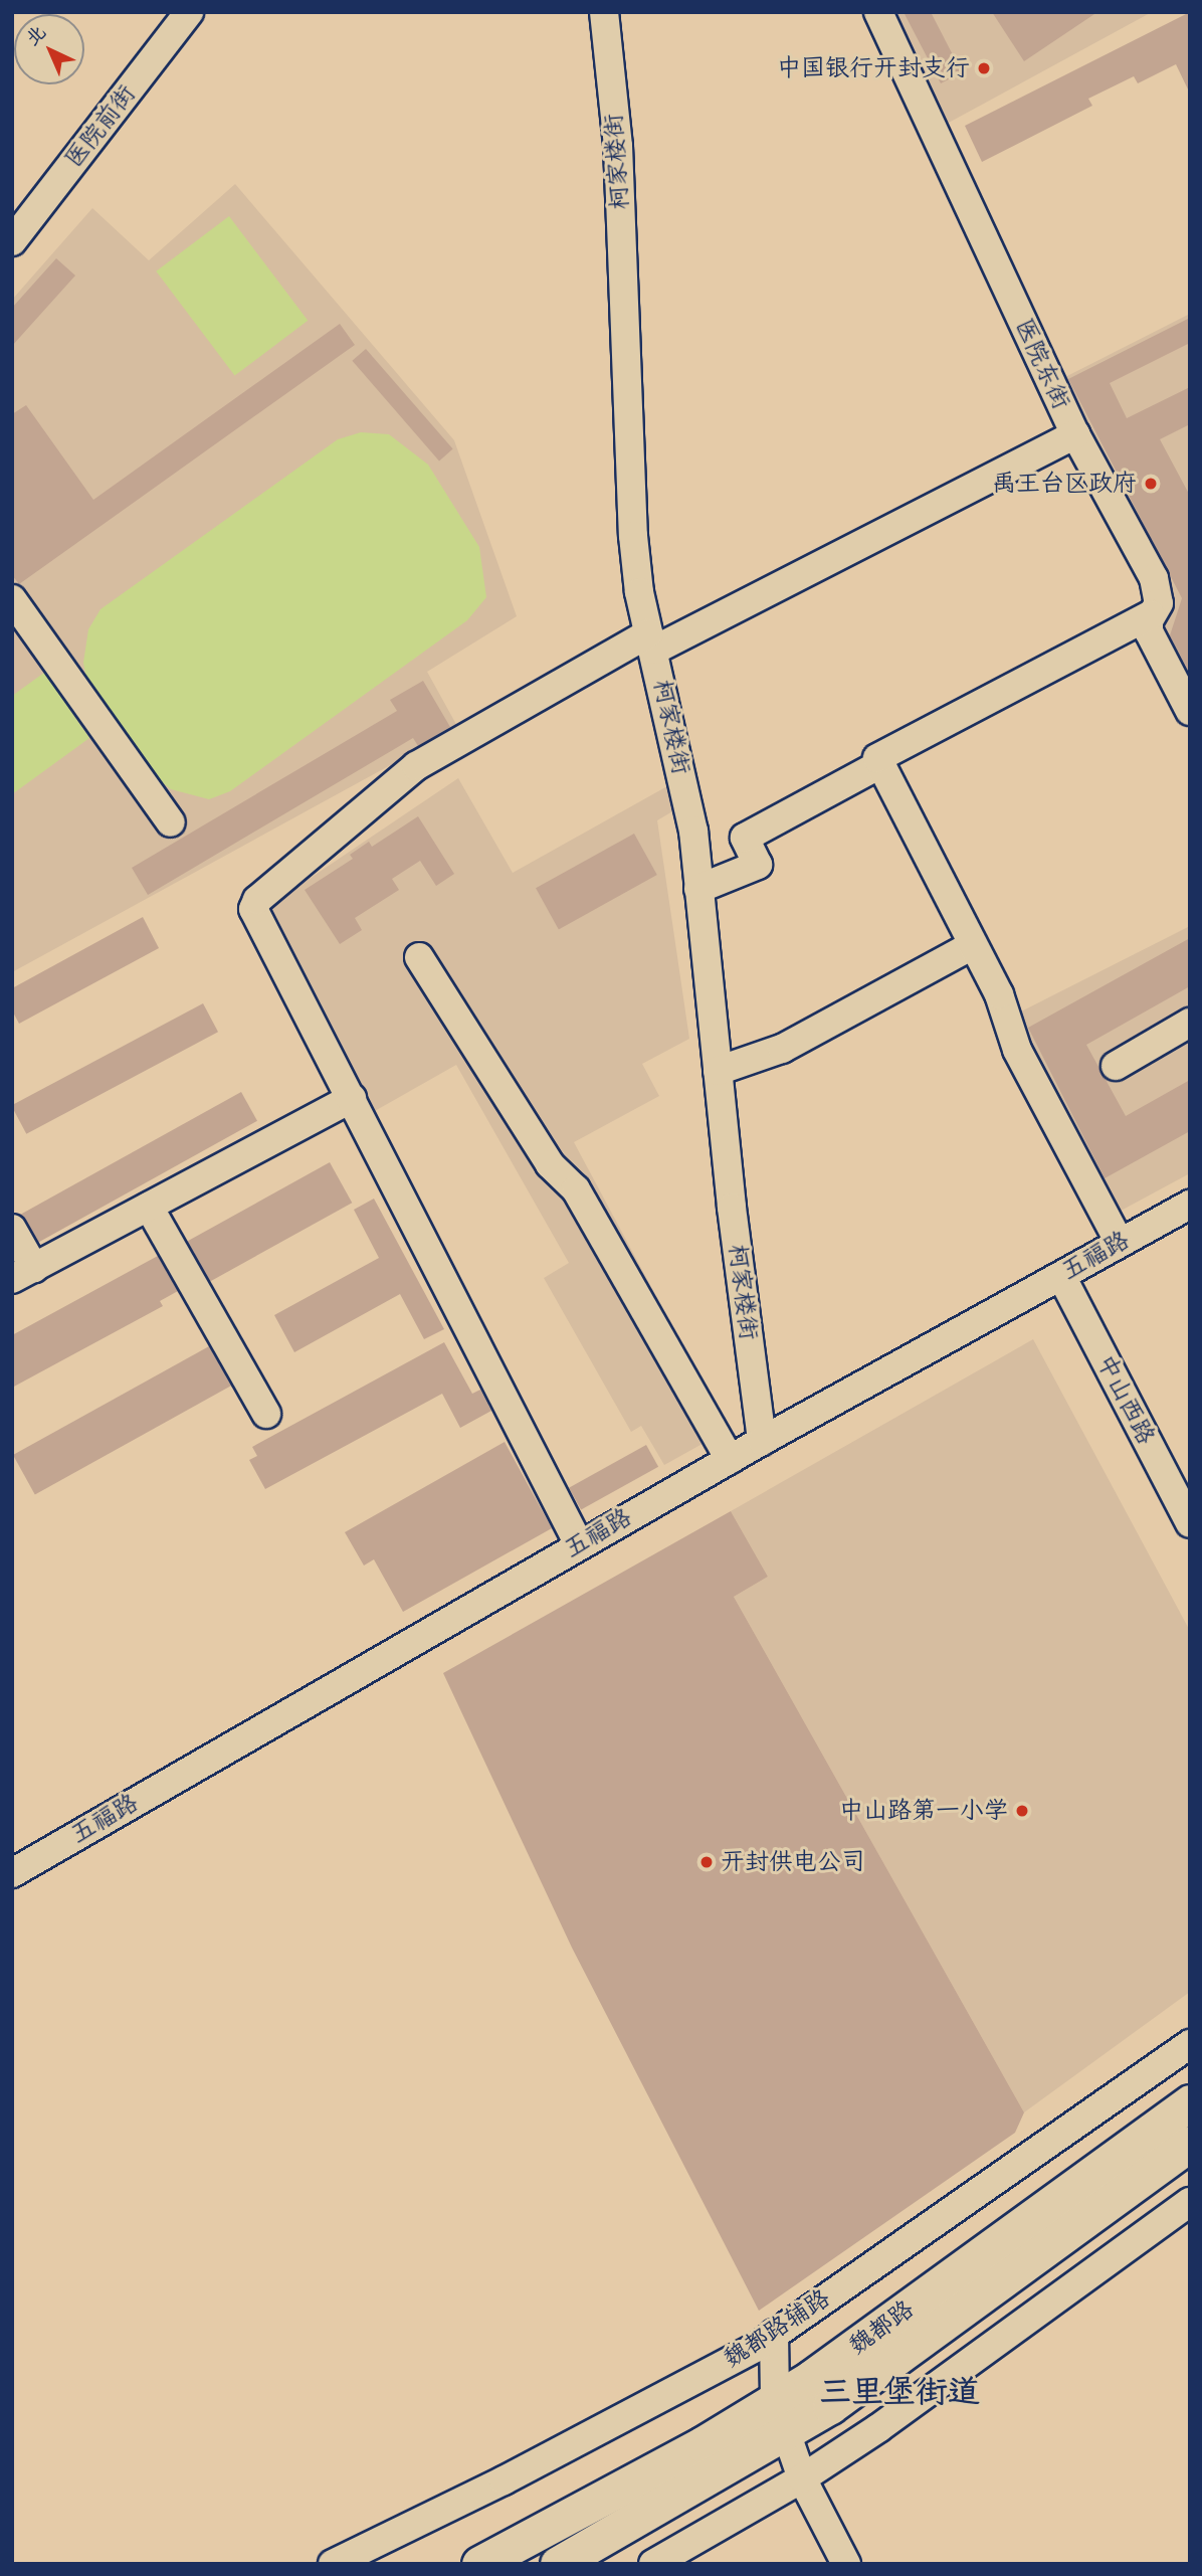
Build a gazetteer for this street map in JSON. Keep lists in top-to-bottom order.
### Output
{
  "streets": {
    "main road": ["魏都路"],
    "street": [
      "医院前街",
      "柯家楼街",
      "医院东街",
      "五福路",
      "中山西路",
      "魏都路辅路"
    ]
  },
  "crossings": [
    ["柯家楼街", "五福路"],
    ["五福路", "中山西路"]
  ],
  "districts": ["三里堡街道"],
  "places": [
    "中国银行开封支行",
    "禹王台区政府",
    "中山路第一小学",
    "开封供电公司"
  ],
  "north": "top left"
}
